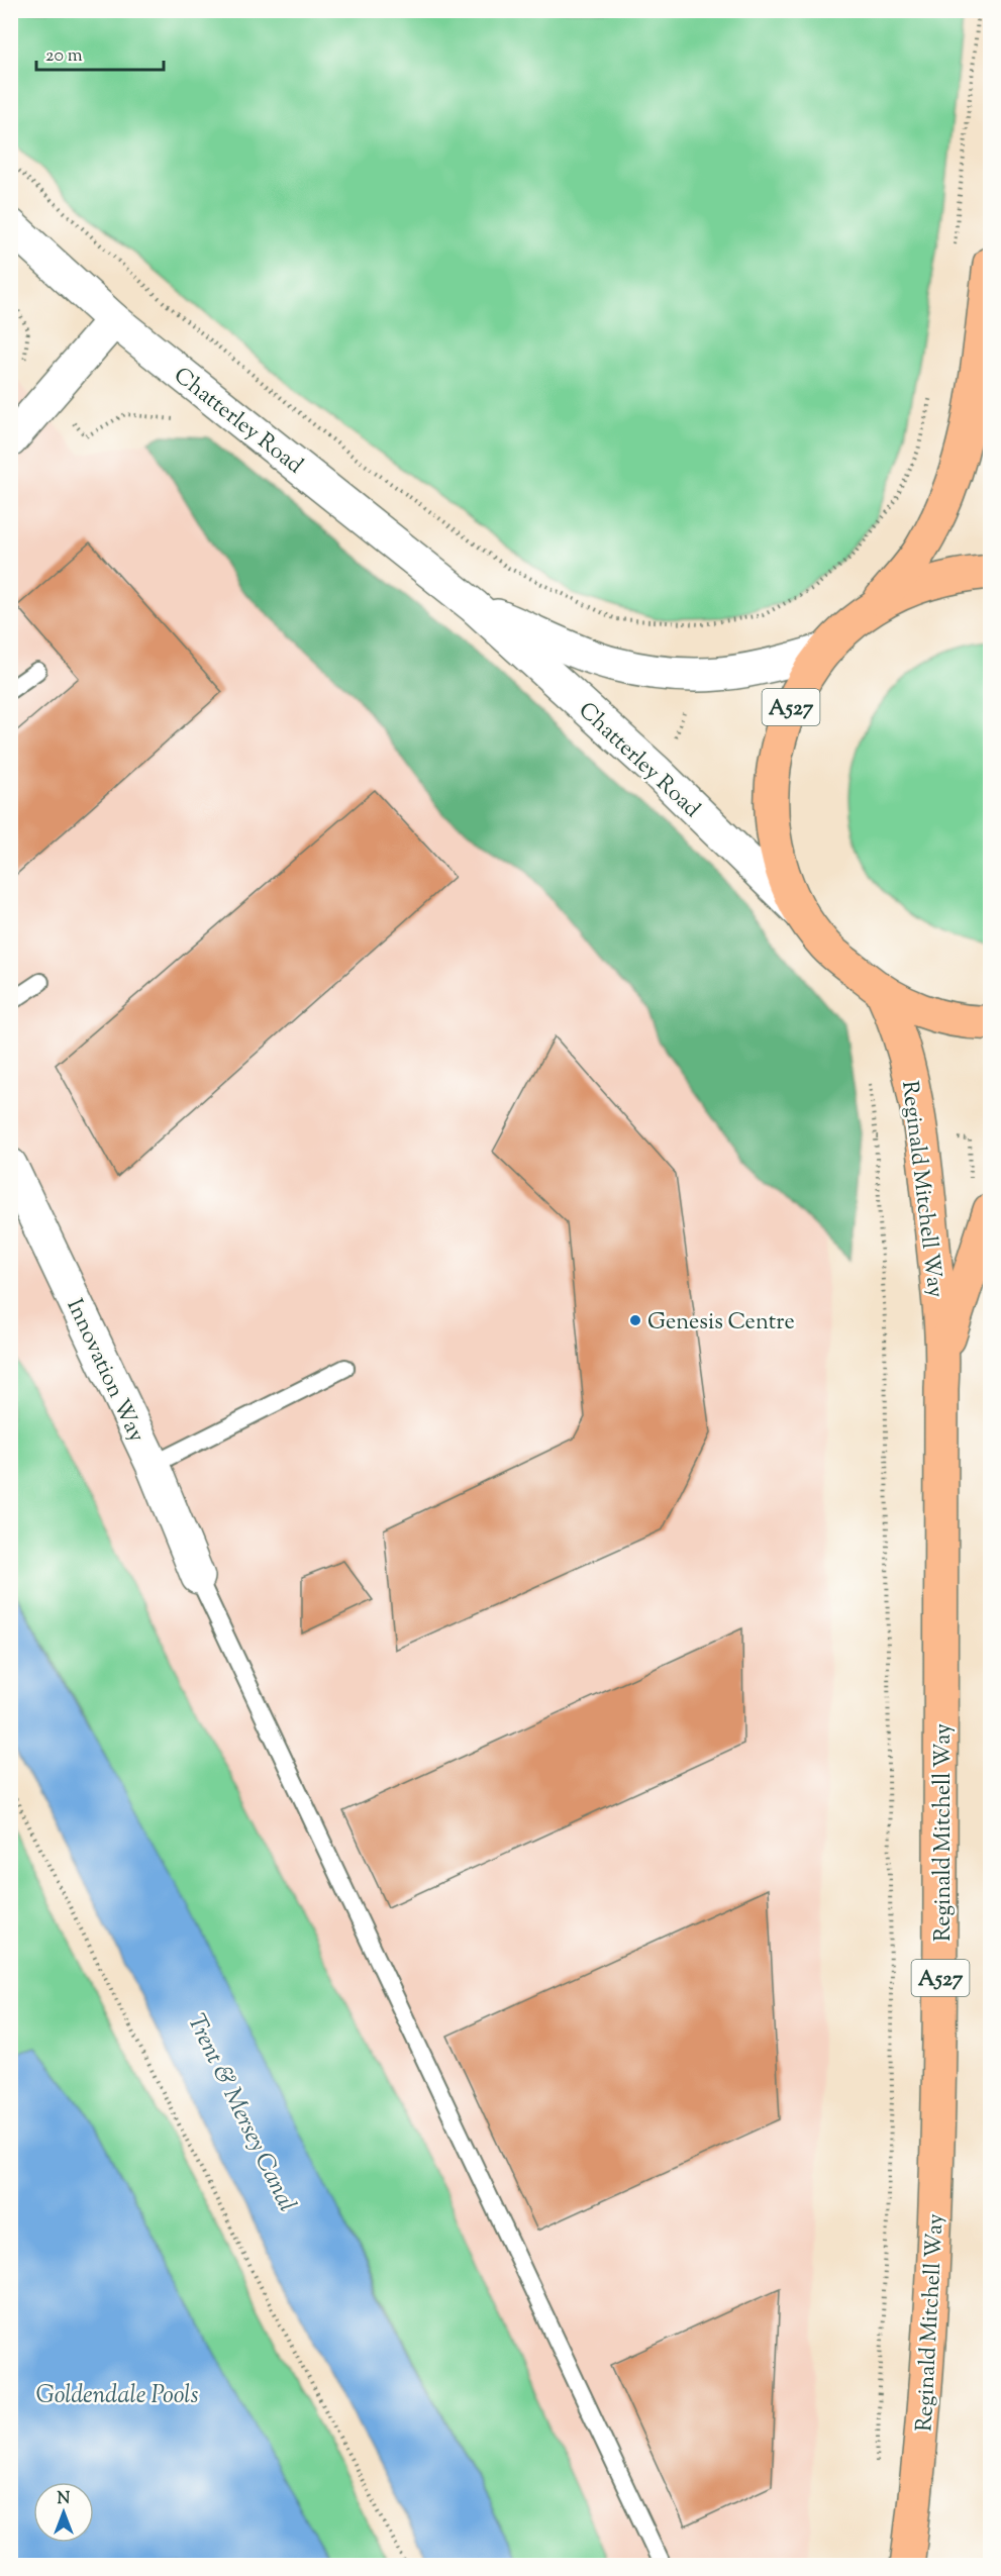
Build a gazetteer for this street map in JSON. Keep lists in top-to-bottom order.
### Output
{
  "streets": {
    "main road": ["A527", "Reginald Mitchell Way"],
    "street": ["Chatterley Road", "Innovation Way"]
  },
  "crossings": [
    ["Chatterley Road", "A527"],
    ["A527", "Reginald Mitchell Way"]
  ],
  "water": ["Trent & Mersey Canal", "Goldendale Pools"],
  "places": ["Genesis Centre"],
  "scale_bar": "20 m",
  "north": "top"
}
